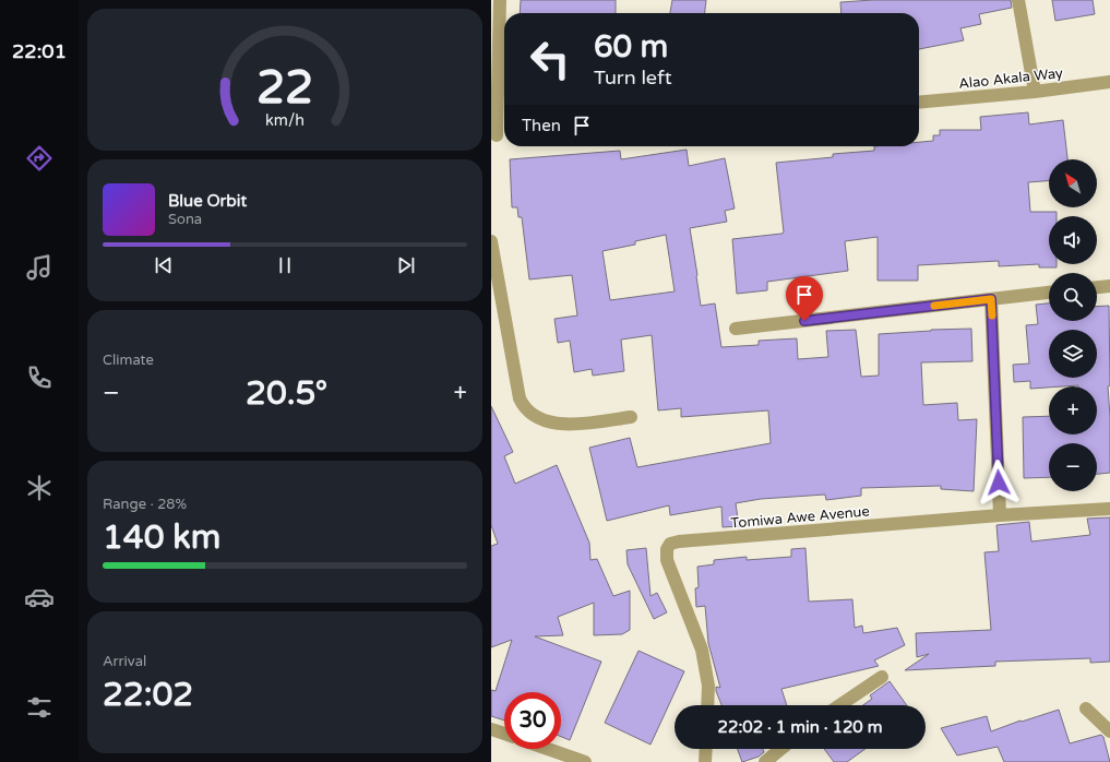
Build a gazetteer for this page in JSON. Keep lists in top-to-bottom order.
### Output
{
  "streets": {
    "street": ["Alao Akala Way", "Tomiwa Awe Avenue"]
  },
  "north": "top left",
  "page": {
    "tabs": "22:01",
    "turn": ["60 m", "Turn left"],
    "then": "Then",
    "map_buttons": ["+", "−"],
    "song": ["Blue Orbit", "Sona"],
    "tile": [
      "Climate",
      ["Range · 28%", "140 km"],
      ["Arrival", "22:02"]
    ],
    "heat": ["−", "20.5°", "+"],
    "limit": "30",
    "trip": "22:02 · 1 min · 120 m",
    "gauge": ["22", "km/h"]
  }
}
